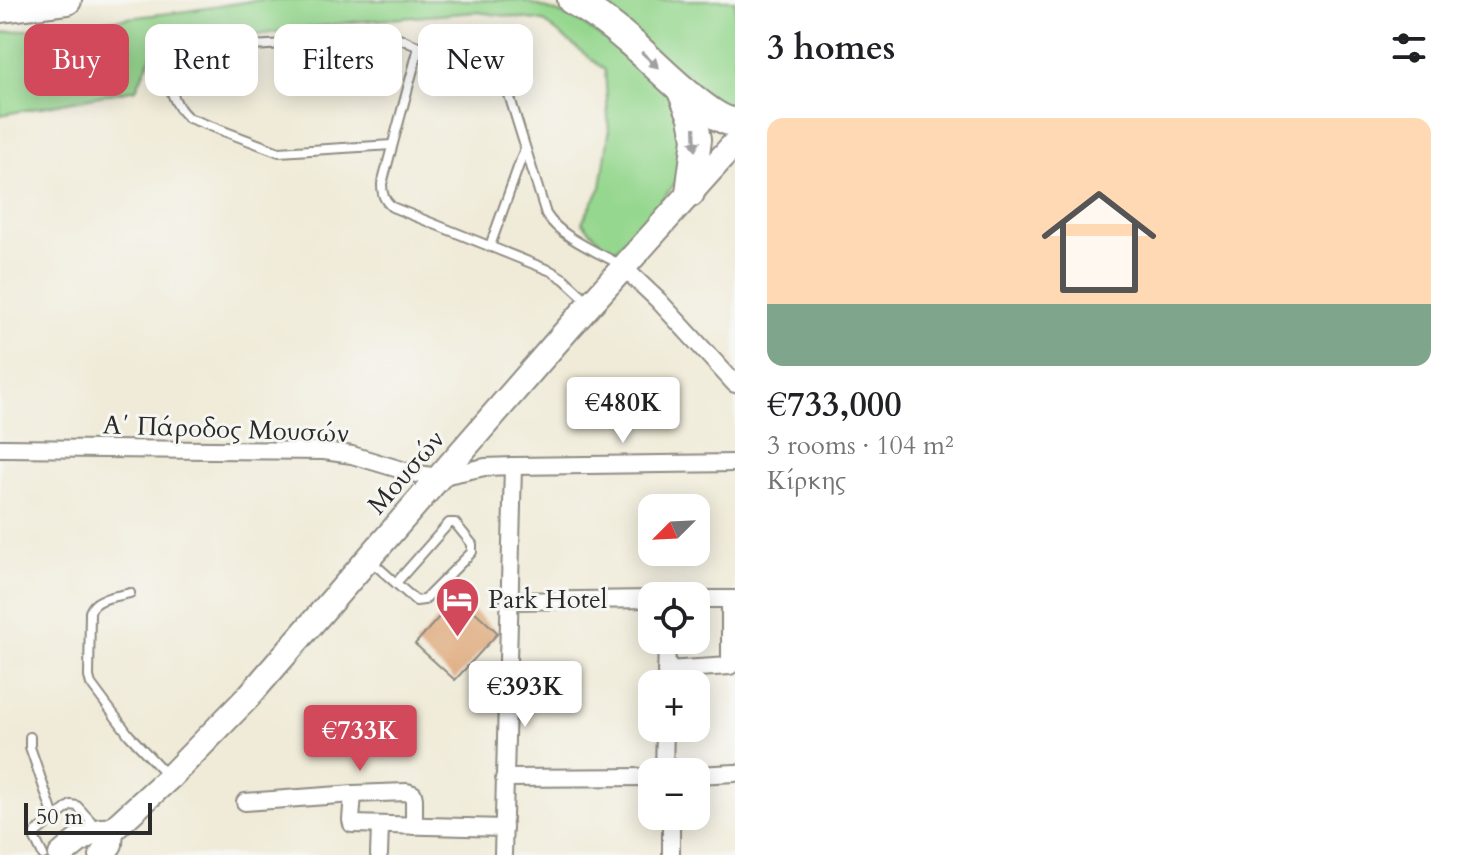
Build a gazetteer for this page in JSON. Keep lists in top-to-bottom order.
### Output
{
  "streets": {
    "main road": ["Μουσών"],
    "street": ["Α΄ Πάροδος Μουσών"]
  },
  "crossings": [
    ["Α΄ Πάροδος Μουσών", "Μουσών"]
  ],
  "places": {
    "hotel": ["Park Hotel"]
  },
  "scale_bar": "50 m",
  "north": "bottom left",
  "page": {
    "heading": "3 homes",
    "chip": [
      "Buy",
      "Rent",
      "Filters",
      "New"
    ],
    "list": [
      {
        "name": "€733,000",
        "note": "3 rooms · 104 m² · Κίρκης"
      }
    ],
    "price": ["€480K", "€393K", "€733K"],
    "map_buttons": ["+", "−"],
    "scale": "50 m"
  }
}
